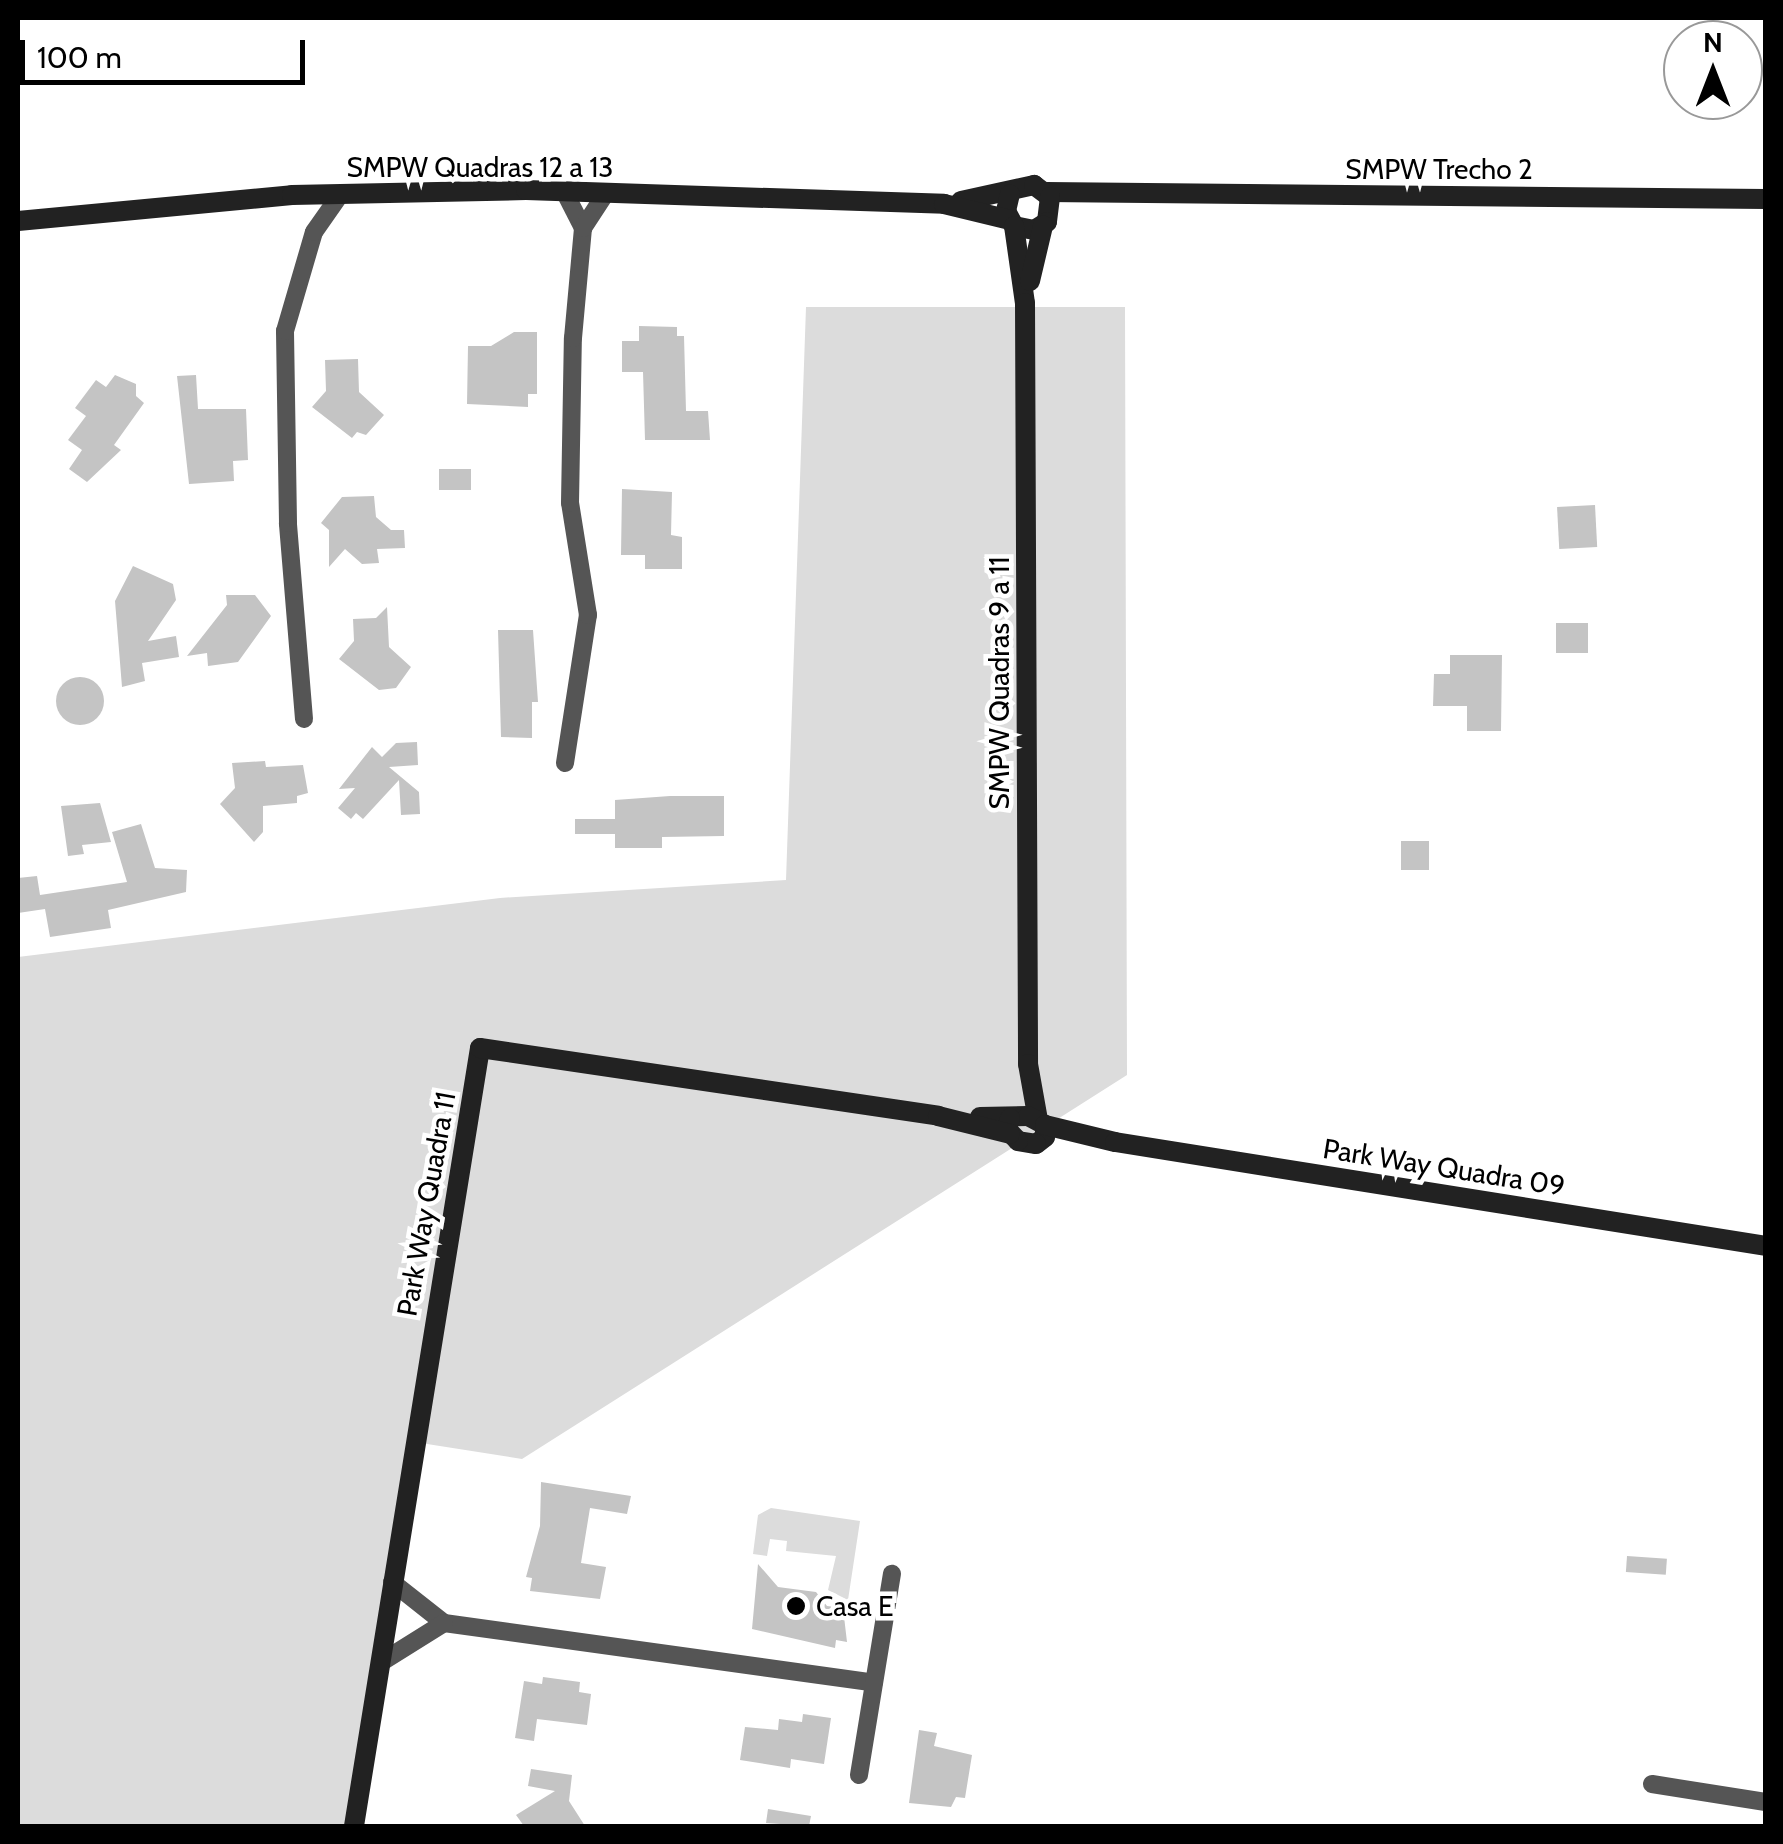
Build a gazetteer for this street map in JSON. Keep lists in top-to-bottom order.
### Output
{
  "streets": {
    "street": [
      "SMPW Quadras 12 a 13",
      "SMPW Trecho 2",
      "SMPW Quadras 9 a 11",
      "Park Way Quadra 09",
      "Park Way Quadra 11"
    ]
  },
  "crossings": [
    ["SMPW Quadras 12 a 13", "SMPW Trecho 2"],
    ["SMPW Quadras 12 a 13", "SMPW Quadras 9 a 11"],
    ["SMPW Quadras 9 a 11", "Park Way Quadra 09"],
    ["SMPW Quadras 9 a 11", "Park Way Quadra 11"],
    ["Park Way Quadra 09", "Park Way Quadra 11"]
  ],
  "places": ["Casa E"],
  "scale_bar": "100 m",
  "north": "top"
}
